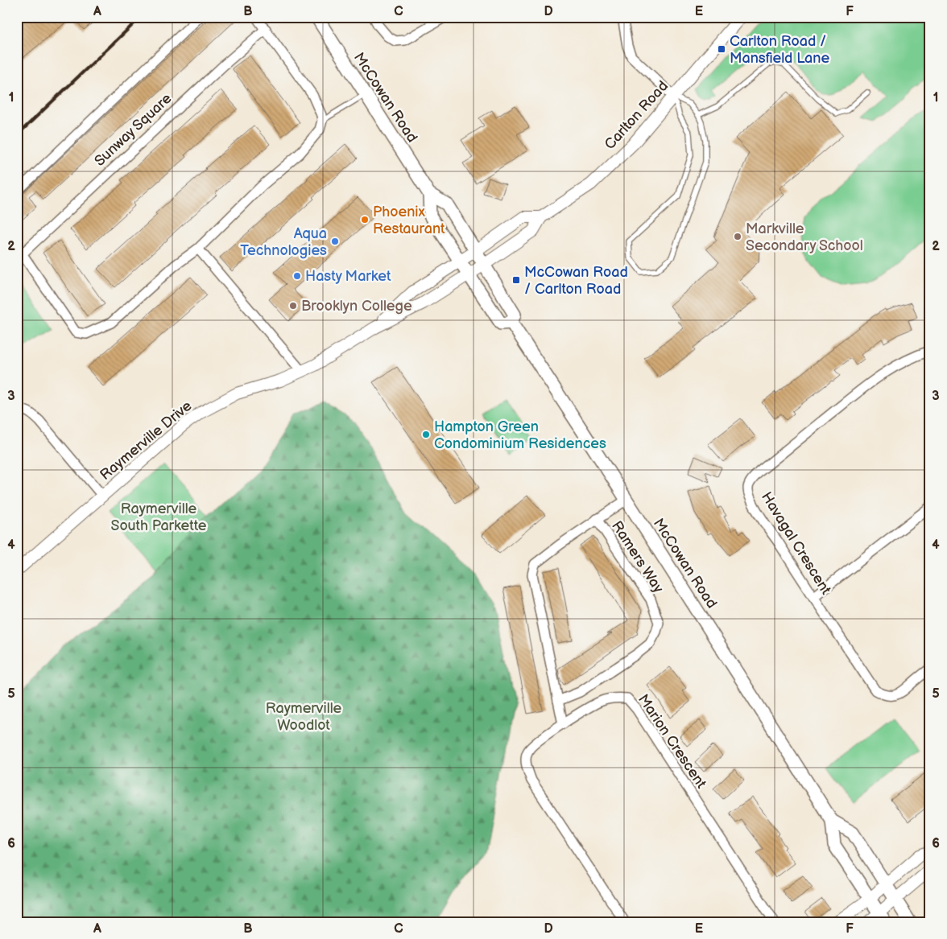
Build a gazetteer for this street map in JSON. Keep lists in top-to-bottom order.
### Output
{
  "streets": {
    "main road": ["McCowan Road"],
    "street": [
      "Carlton Road",
      "Sunway Square",
      "Raymerville Drive",
      "Havagal Crescent",
      "Ramers Way",
      "Marion Crescent"
    ]
  },
  "crossings": [
    ["McCowan Road", "Carlton Road"],
    ["McCowan Road", "Raymerville Drive"],
    ["McCowan Road", "Ramers Way"],
    ["Carlton Road", "Raymerville Drive"],
    ["Ramers Way", "Marion Crescent"]
  ],
  "parks": ["Raymerville South Parkette", "Raymerville Woodlot"],
  "places": {
    "transit": ["Carlton Road / Mansfield Lane", "McCowan Road / Carlton Road"],
    "other": [
      "Phoenix Restaurant",
      "Markville Secondary School",
      "Aqua Technologies",
      "Hasty Market",
      "Brooklyn College",
      "Hampton Green Condominium Residences"
    ]
  },
  "grid": {
    "columns": [
      "A",
      "B",
      "C",
      "D",
      "E",
      "F"
    ],
    "rows": [
      "1",
      "2",
      "3",
      "4",
      "5",
      "6"
    ]
  }
}
